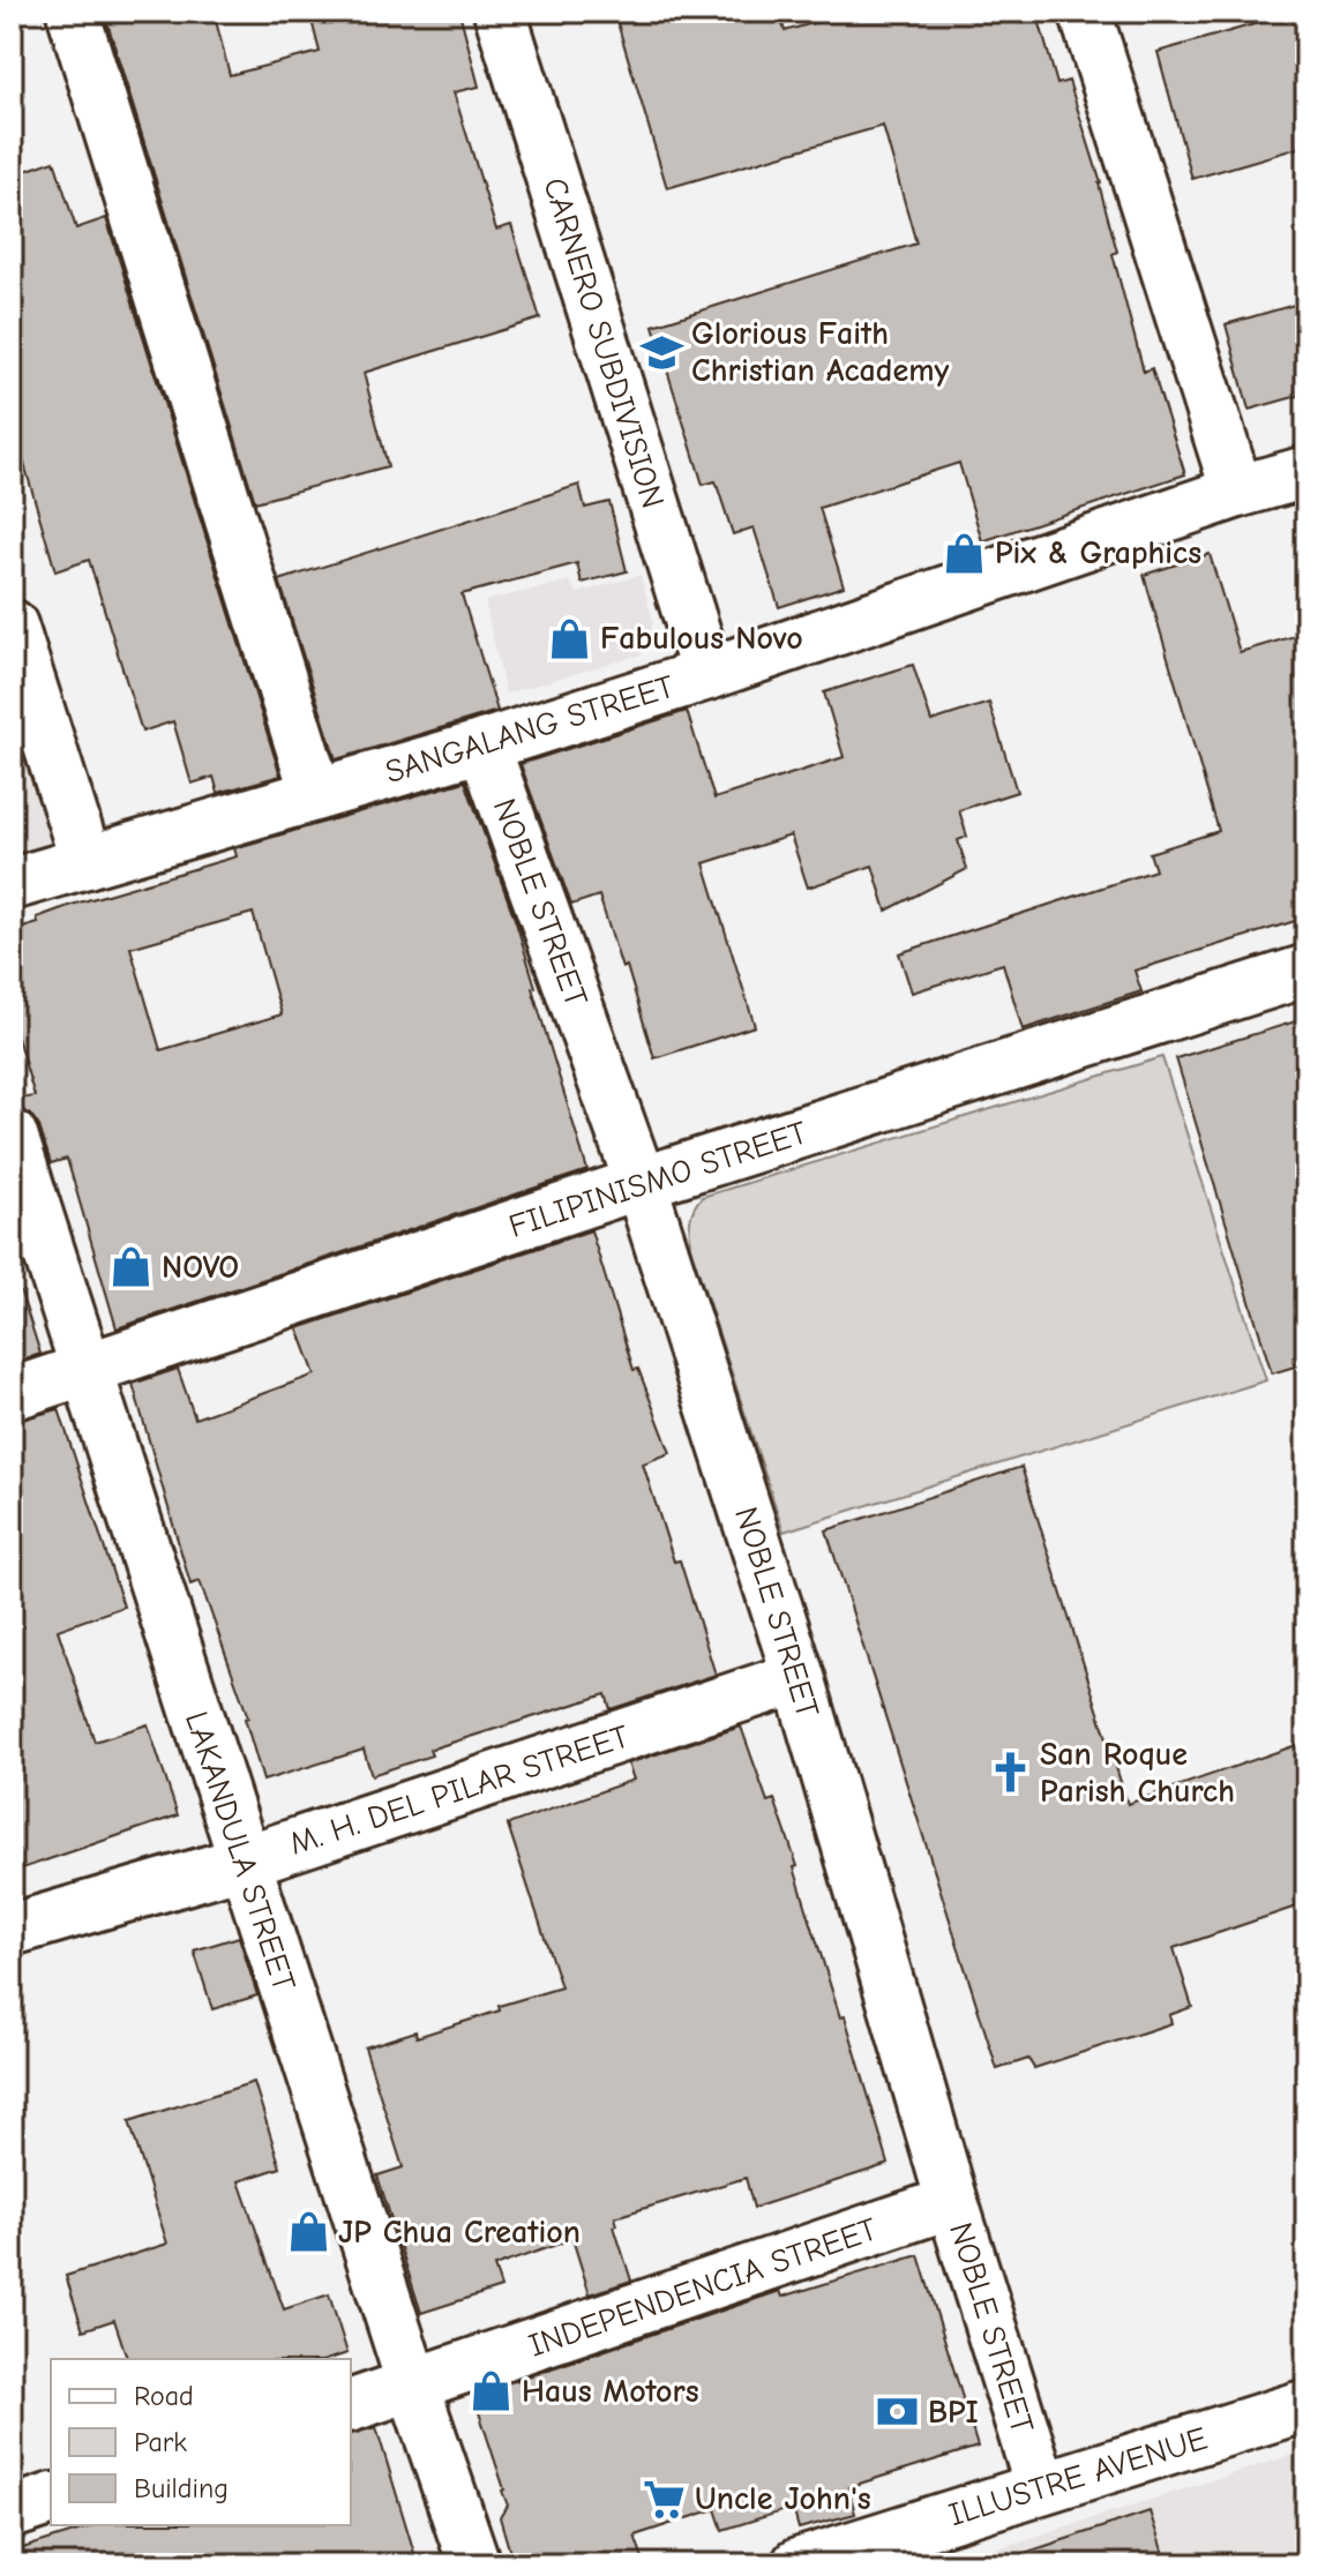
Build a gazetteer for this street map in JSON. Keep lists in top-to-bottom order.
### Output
{
  "streets": {
    "street": [
      "CARNERO SUBDIVISION",
      "SANGALANG STREET",
      "NOBLE STREET",
      "FILIPINISMO STREET",
      "M. H. DEL PILAR STREET",
      "LAKANDULA STREET",
      "INDEPENDENCIA STREET",
      "ILLUSTRE AVENUE"
    ]
  },
  "crossings": [
    ["CARNERO SUBDIVISION", "SANGALANG STREET"],
    ["SANGALANG STREET", "NOBLE STREET"],
    ["NOBLE STREET", "FILIPINISMO STREET"],
    ["NOBLE STREET", "M. H. DEL PILAR STREET"],
    ["NOBLE STREET", "INDEPENDENCIA STREET"],
    ["NOBLE STREET", "ILLUSTRE AVENUE"],
    ["FILIPINISMO STREET", "LAKANDULA STREET"],
    ["M. H. DEL PILAR STREET", "LAKANDULA STREET"],
    ["LAKANDULA STREET", "INDEPENDENCIA STREET"]
  ],
  "places": {
    "school or university": ["Glorious Faith Christian Academy"],
    "shop": [
      "Pix & Graphics",
      "Fabulous Novo",
      "NOVO",
      "JP Chua Creation",
      "Haus Motors"
    ],
    "church": ["San Roque Parish Church"],
    "bank": ["BPI"],
    "supermarket": ["Uncle John's"]
  },
  "legend": ["Road", "Park", "Building"]
}
